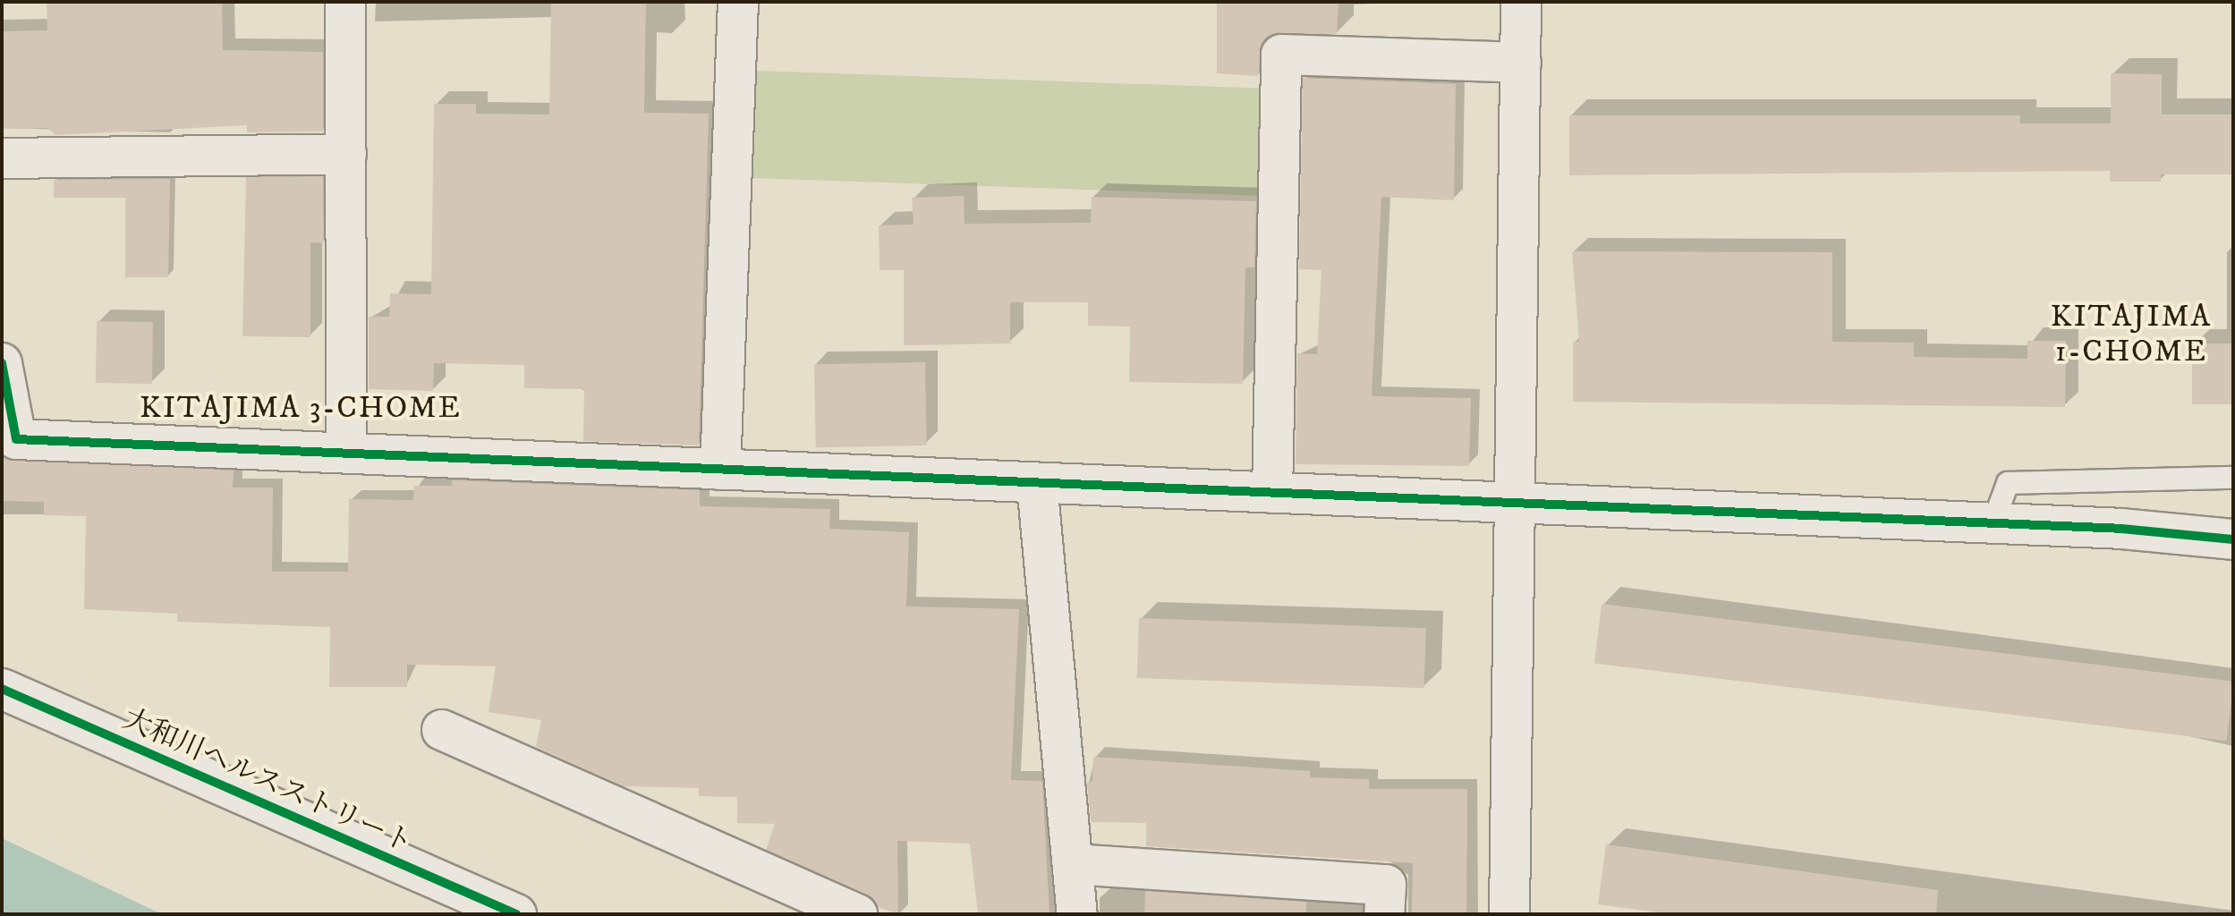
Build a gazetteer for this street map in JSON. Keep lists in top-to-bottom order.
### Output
{
  "streets": {
    "street": ["大和川ヘルスストリート"]
  },
  "districts": ["KITAJIMA 1-CHOME", "KITAJIMA 3-CHOME"]
}
